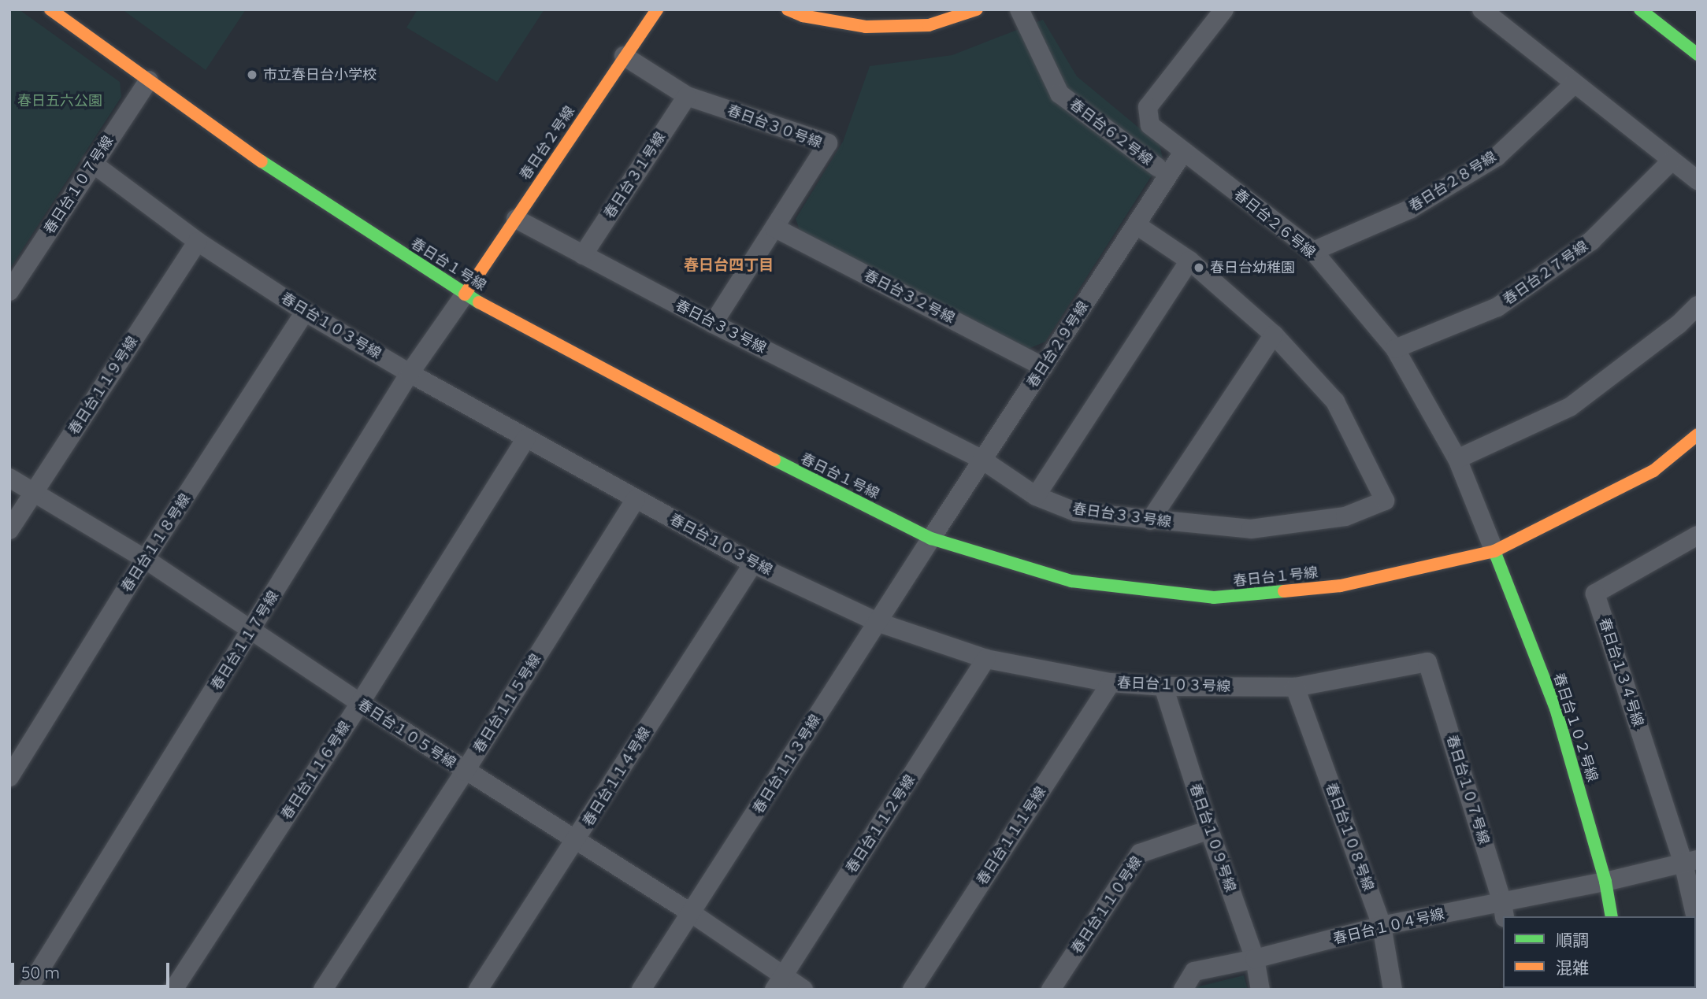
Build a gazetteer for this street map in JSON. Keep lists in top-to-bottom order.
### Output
{
  "streets": {
    "street": [
      "春日台３０号線",
      "春日台６２号線",
      "春日台２号線",
      "春日台３１号線",
      "春日台２８号線",
      "春日台１０７号線",
      "春日台２６号線",
      "春日台１号線",
      "春日台２７号線",
      "春日台３２号線",
      "春日台１０３号線",
      "春日台３３号線",
      "春日台２９号線",
      "春日台１１９号線",
      "春日台１１８号線",
      "春日台１１７号線",
      "春日台１３４号線",
      "春日台１１５号線",
      "春日台１０２号線",
      "春日台１０５号線",
      "春日台１１３号線",
      "春日台１１６号線",
      "春日台１１４号線",
      "春日台１１２号線",
      "春日台１１１号線",
      "春日台１０８号線",
      "春日台１０９号線",
      "春日台１１０号線",
      "春日台１０４号線"
    ]
  },
  "crossings": [
    ["春日台３０号線", "春日台２号線"],
    ["春日台３０号線", "春日台３１号線"],
    ["春日台３０号線", "春日台３２号線"],
    ["春日台３０号線", "春日台３３号線"],
    ["春日台２号線", "春日台１号線"],
    ["春日台２号線", "春日台３３号線"],
    ["春日台２号線", "春日台１１７号線"],
    ["春日台３１号線", "春日台３３号線"],
    ["春日台２８号線", "春日台２６号線"],
    ["春日台１０７号線", "春日台１号線"],
    ["春日台１０７号線", "春日台１０３号線"],
    ["春日台１０７号線", "春日台１０４号線"],
    ["春日台２６号線", "春日台１号線"],
    ["春日台２６号線", "春日台２７号線"],
    ["春日台２６号線", "春日台２９号線"],
    ["春日台２６号線", "春日台１０２号線"],
    ["春日台１号線", "春日台２９号線"],
    ["春日台１号線", "春日台１１７号線"],
    ["春日台１号線", "春日台１０２号線"],
    ["春日台１号線", "春日台１１３号線"],
    ["春日台３２号線", "春日台２９号線"],
    ["春日台１０３号線", "春日台１１９号線"],
    ["春日台１０３号線", "春日台１１８号線"],
    ["春日台１０３号線", "春日台１１７号線"],
    ["春日台１０３号線", "春日台１１５号線"],
    ["春日台１０３号線", "春日台１１３号線"],
    ["春日台１０３号線", "春日台１１６号線"],
    ["春日台１０３号線", "春日台１１４号線"],
    ["春日台１０３号線", "春日台１１２号線"],
    ["春日台１０３号線", "春日台１１１号線"],
    ["春日台１０３号線", "春日台１０８号線"],
    ["春日台１０３号線", "春日台１０９号線"],
    ["春日台３３号線", "春日台２９号線"],
    ["春日台２９号線", "春日台１１３号線"],
    ["春日台１１９号線", "春日台１０５号線"],
    ["春日台１１８号線", "春日台１０５号線"],
    ["春日台１１７号線", "春日台１０５号線"],
    ["春日台１３４号線", "春日台１０４号線"],
    ["春日台１１５号線", "春日台１０５号線"],
    ["春日台１０２号線", "春日台１０４号線"],
    ["春日台１０５号線", "春日台１１３号線"],
    ["春日台１０５号線", "春日台１１６号線"],
    ["春日台１０５号線", "春日台１１４号線"],
    ["春日台１０５号線", "春日台１１２号線"],
    ["春日台１０８号線", "春日台１０４号線"],
    ["春日台１０９号線", "春日台１１０号線"],
    ["春日台１０９号線", "春日台１０４号線"]
  ],
  "districts": ["春日台四丁目"],
  "parks": ["春日五六公園"],
  "places": ["市立春日台小学校", "春日台幼稚園"],
  "legend": ["順調", "混雑"],
  "scale_bar": "50 m"
}
